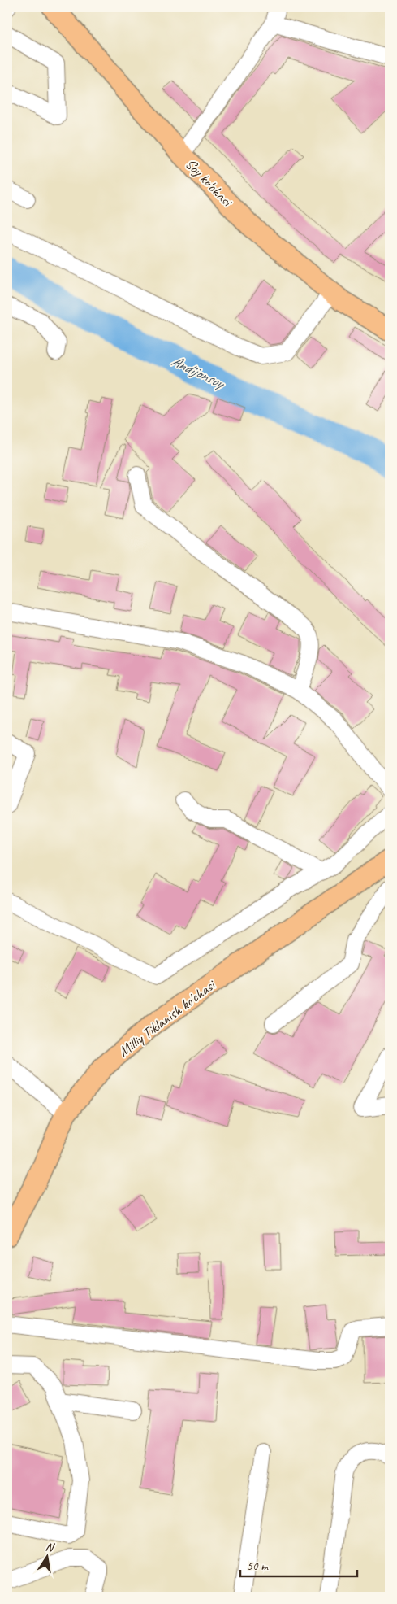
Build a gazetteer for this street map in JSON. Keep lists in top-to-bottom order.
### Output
{
  "streets": {
    "main road": ["Soy ko'chasi", "Milliy Tiklanish ko'chasi"]
  },
  "water": ["Andijonsoy"],
  "scale_bar": "50 m",
  "north": "top"
}
